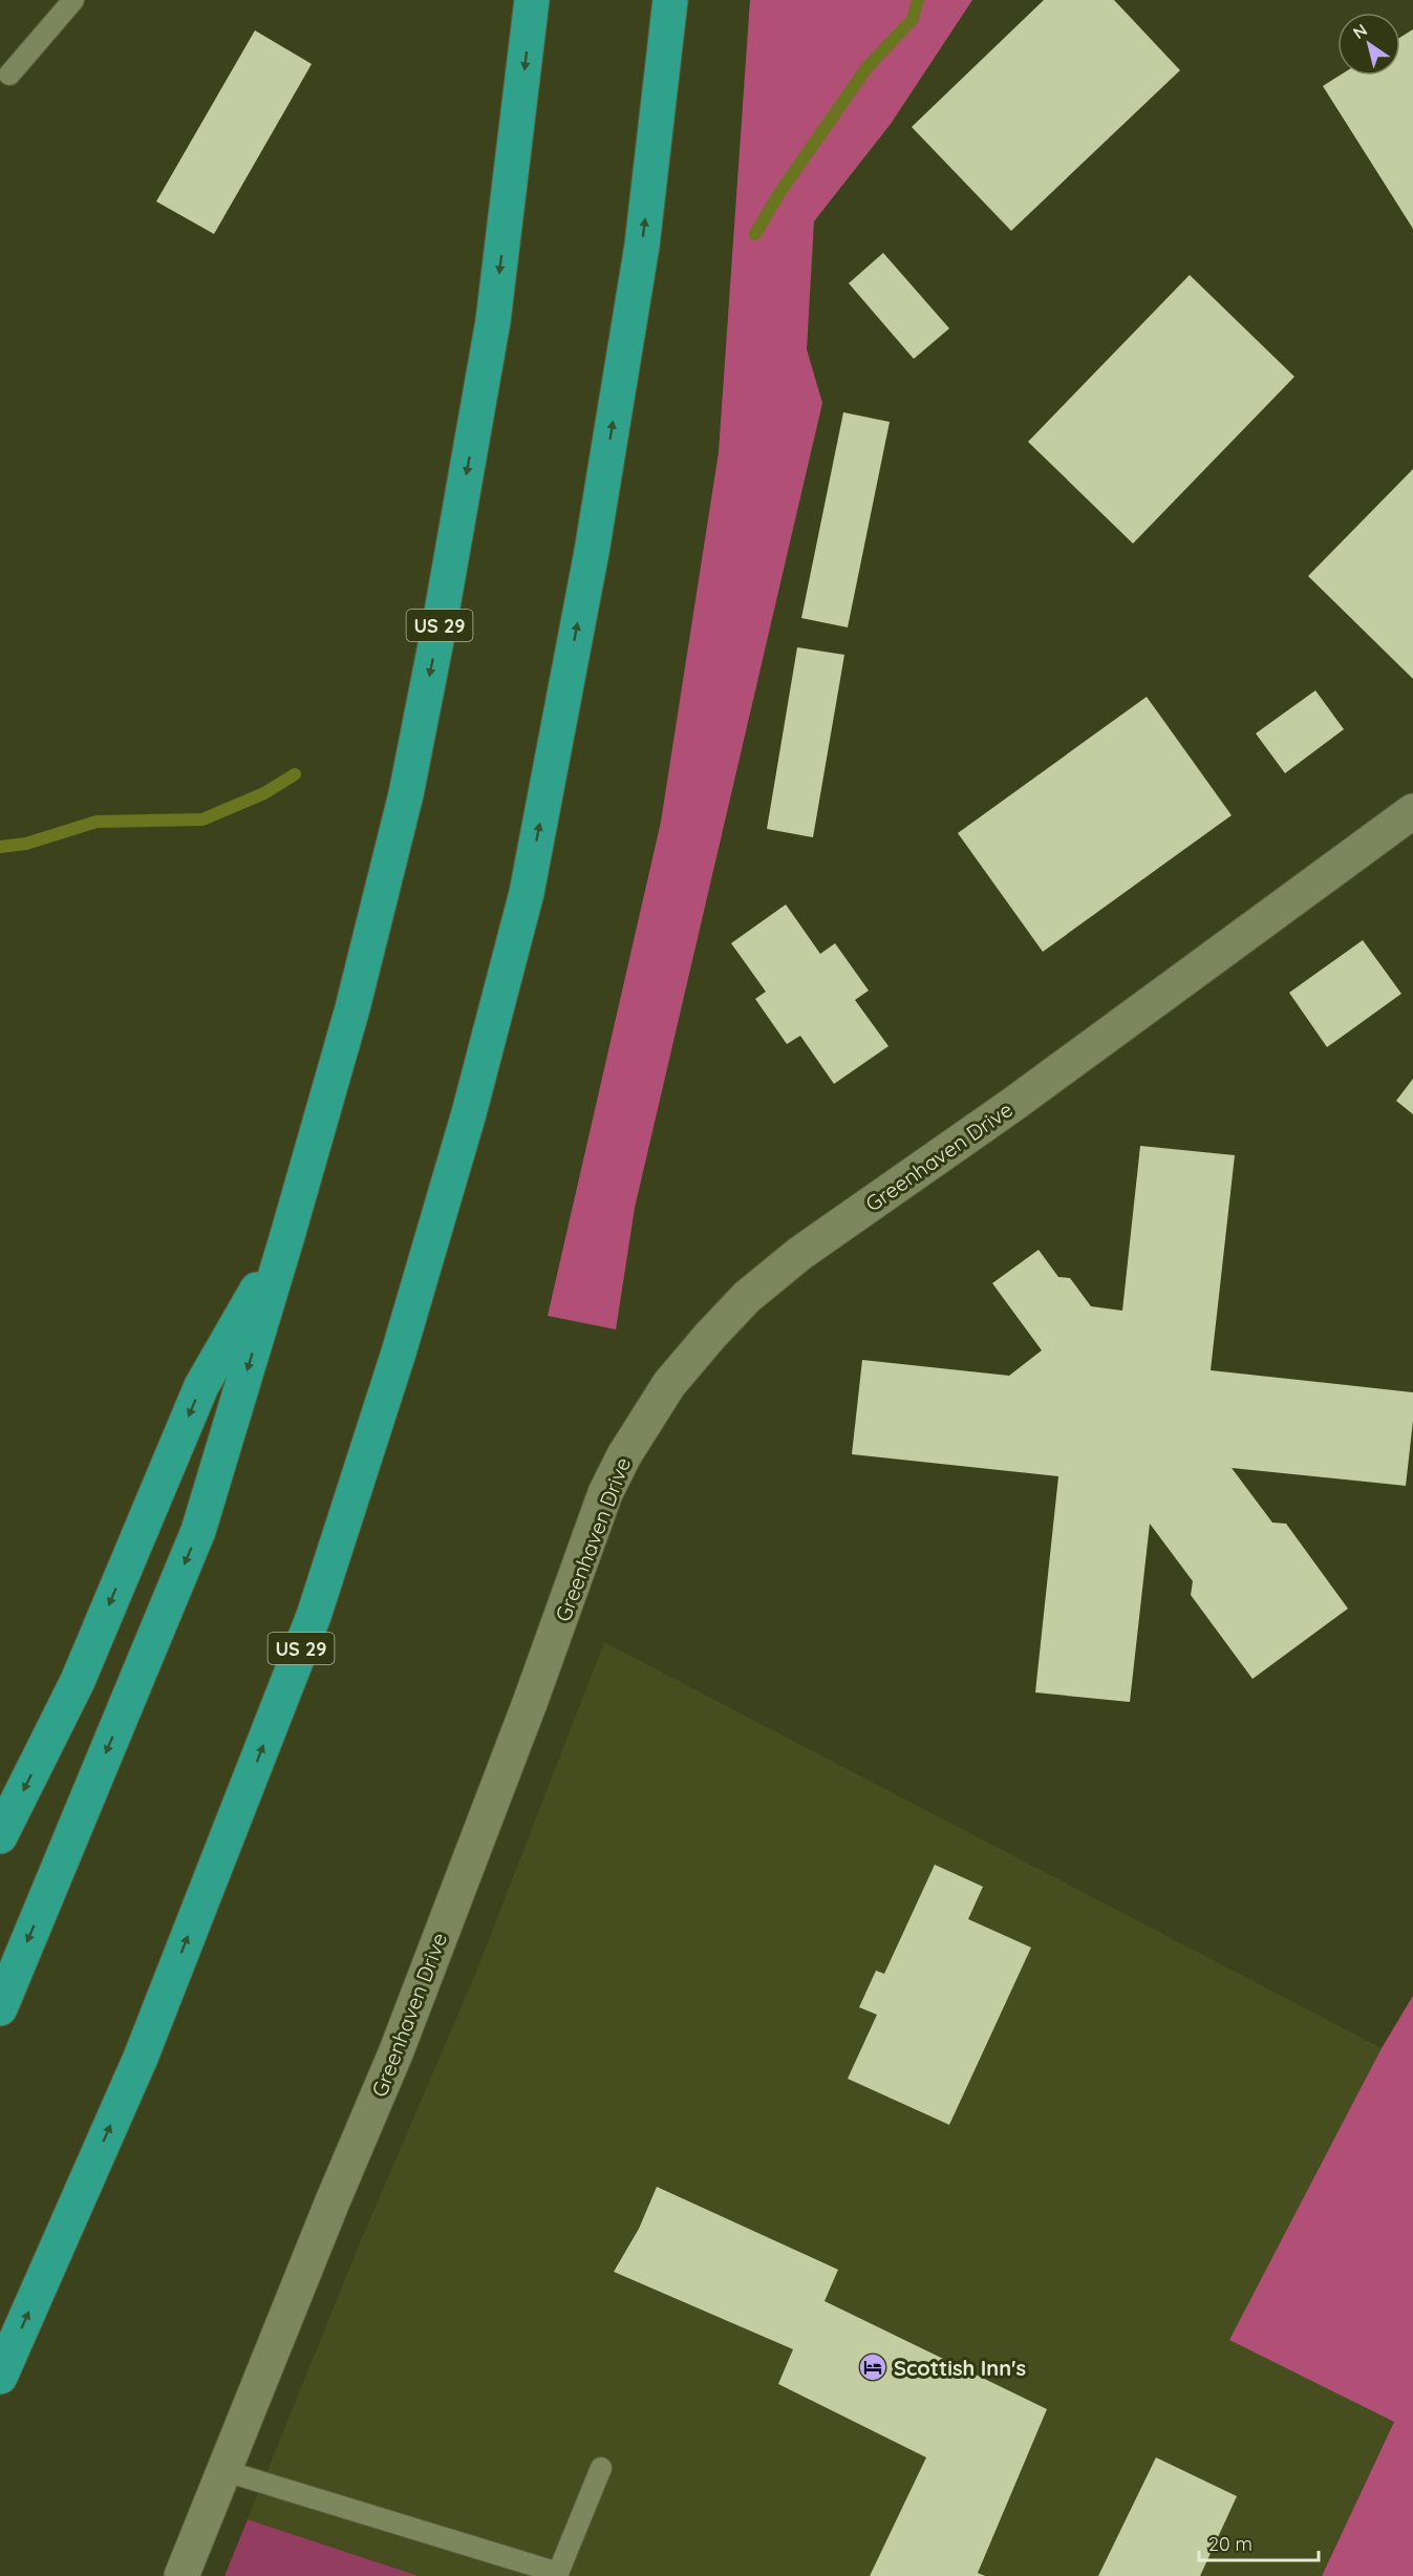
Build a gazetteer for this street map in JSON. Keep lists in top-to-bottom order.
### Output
{
  "streets": {
    "highway": ["US 29"],
    "street": ["Greenhaven Drive"]
  },
  "places": {
    "hotel": ["Scottish Inn's"]
  },
  "scale_bar": "20 m",
  "north": "top left"
}
